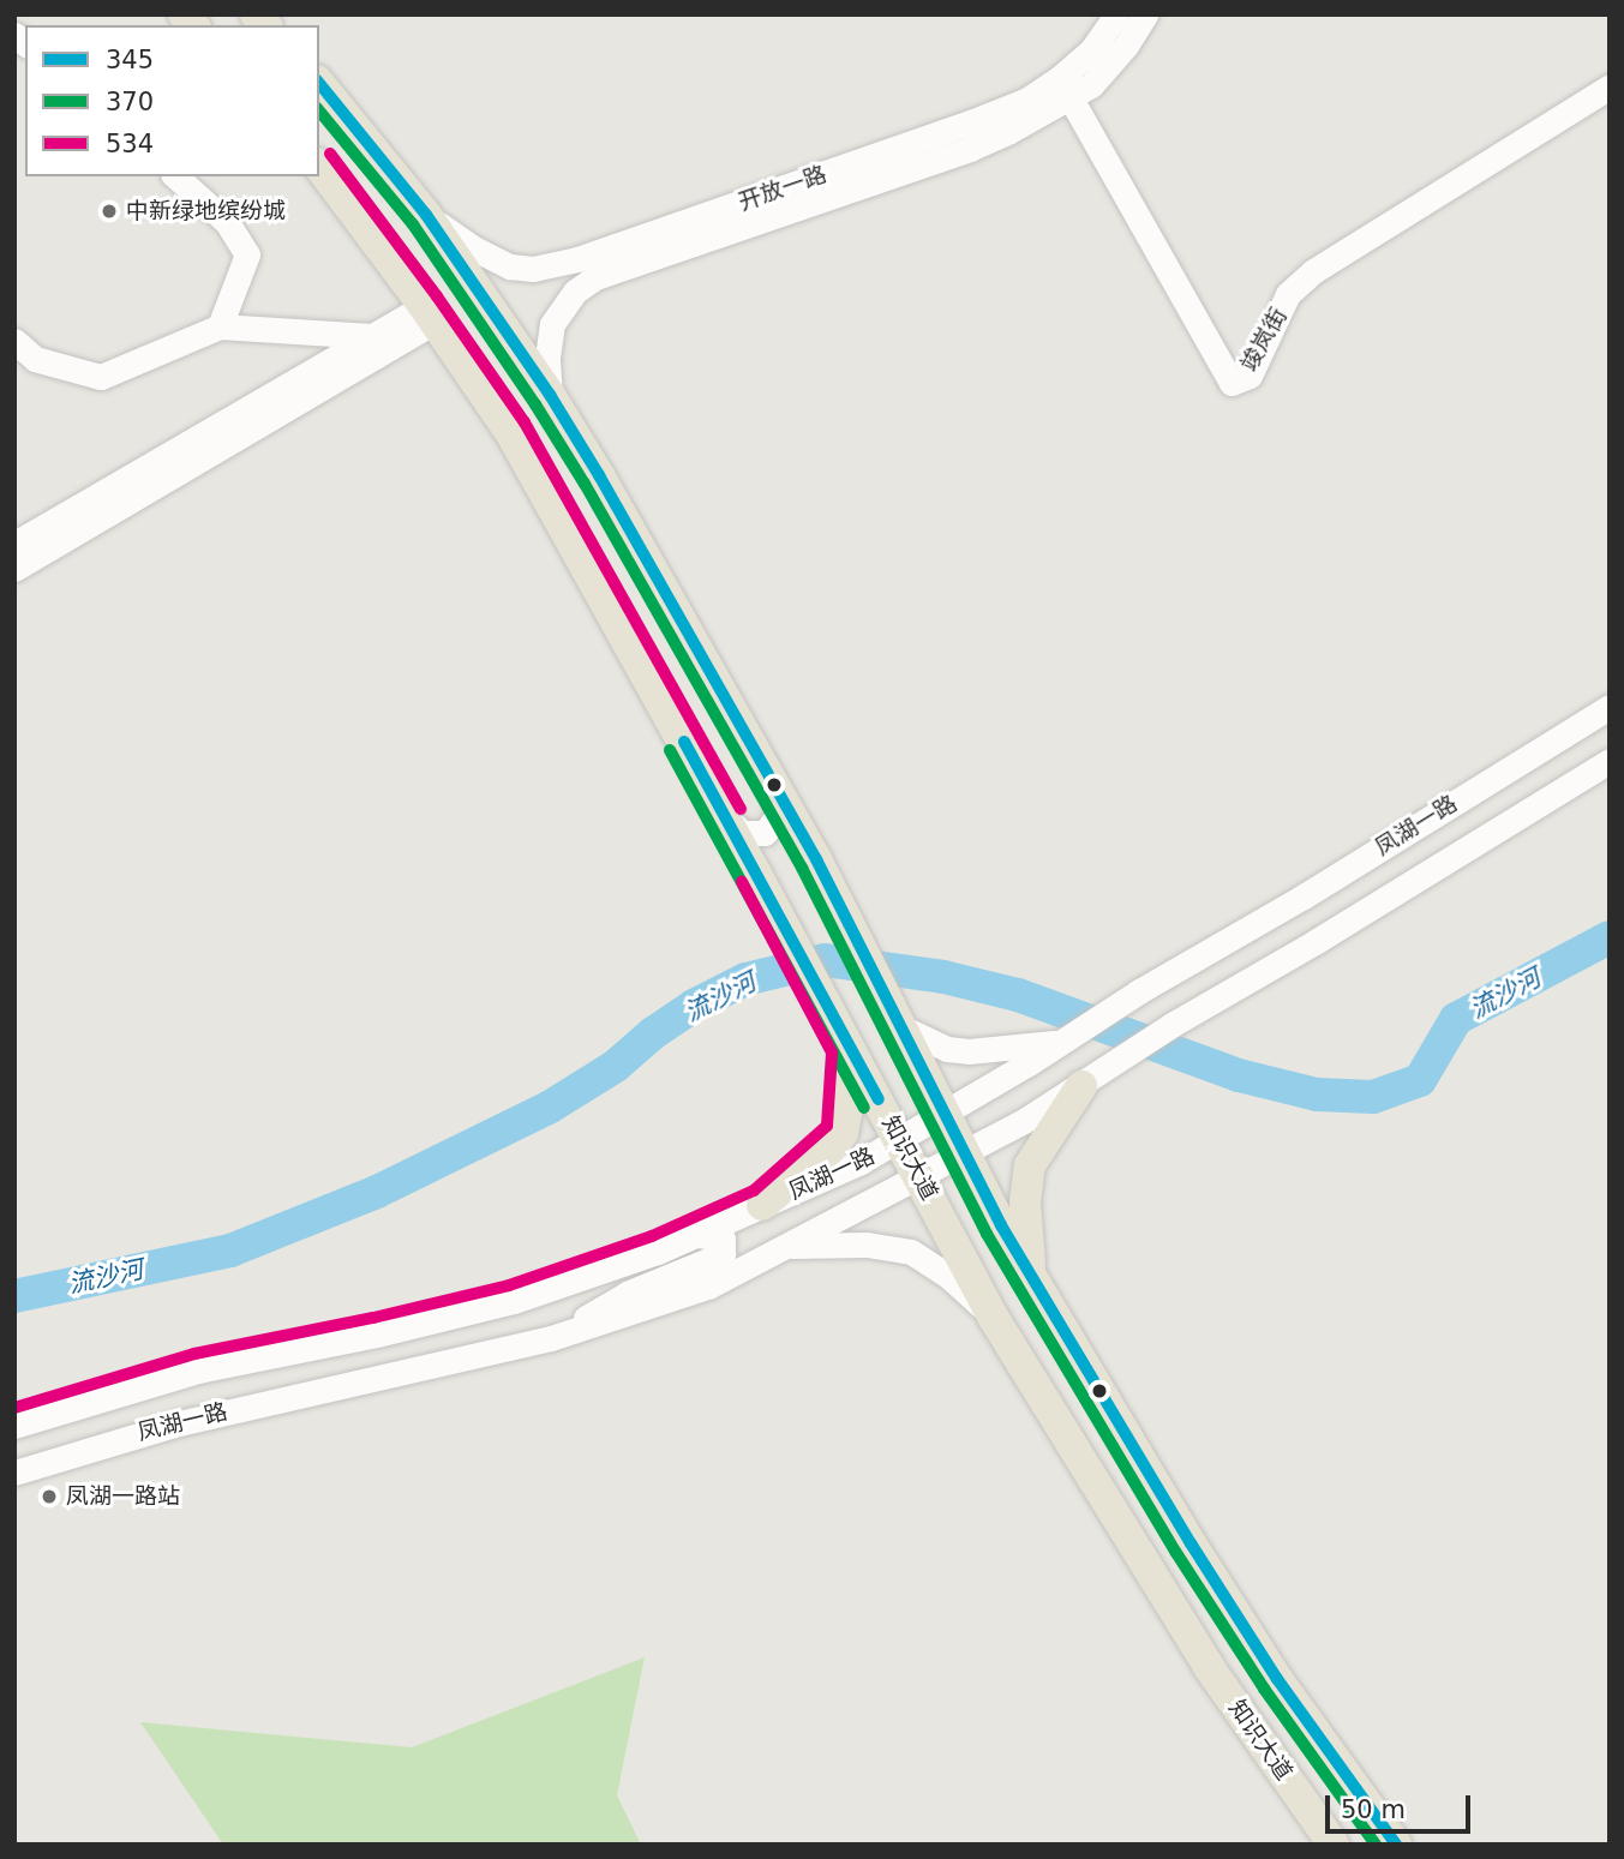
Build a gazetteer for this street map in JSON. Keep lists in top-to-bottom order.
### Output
{
  "streets": {
    "main road": ["知识大道"],
    "street": ["开放一路", "竣岚街", "凤湖一路"]
  },
  "crossings": [
    ["开放一路", "竣岚街"],
    ["凤湖一路", "知识大道"]
  ],
  "water": ["流沙河"],
  "places": ["中新绿地缤纷城", "凤湖一路站"],
  "lines": ["transit line 345", "transit line 370", "transit line 534"],
  "legend": ["345", "370", "534"],
  "scale_bar": "50 m"
}
